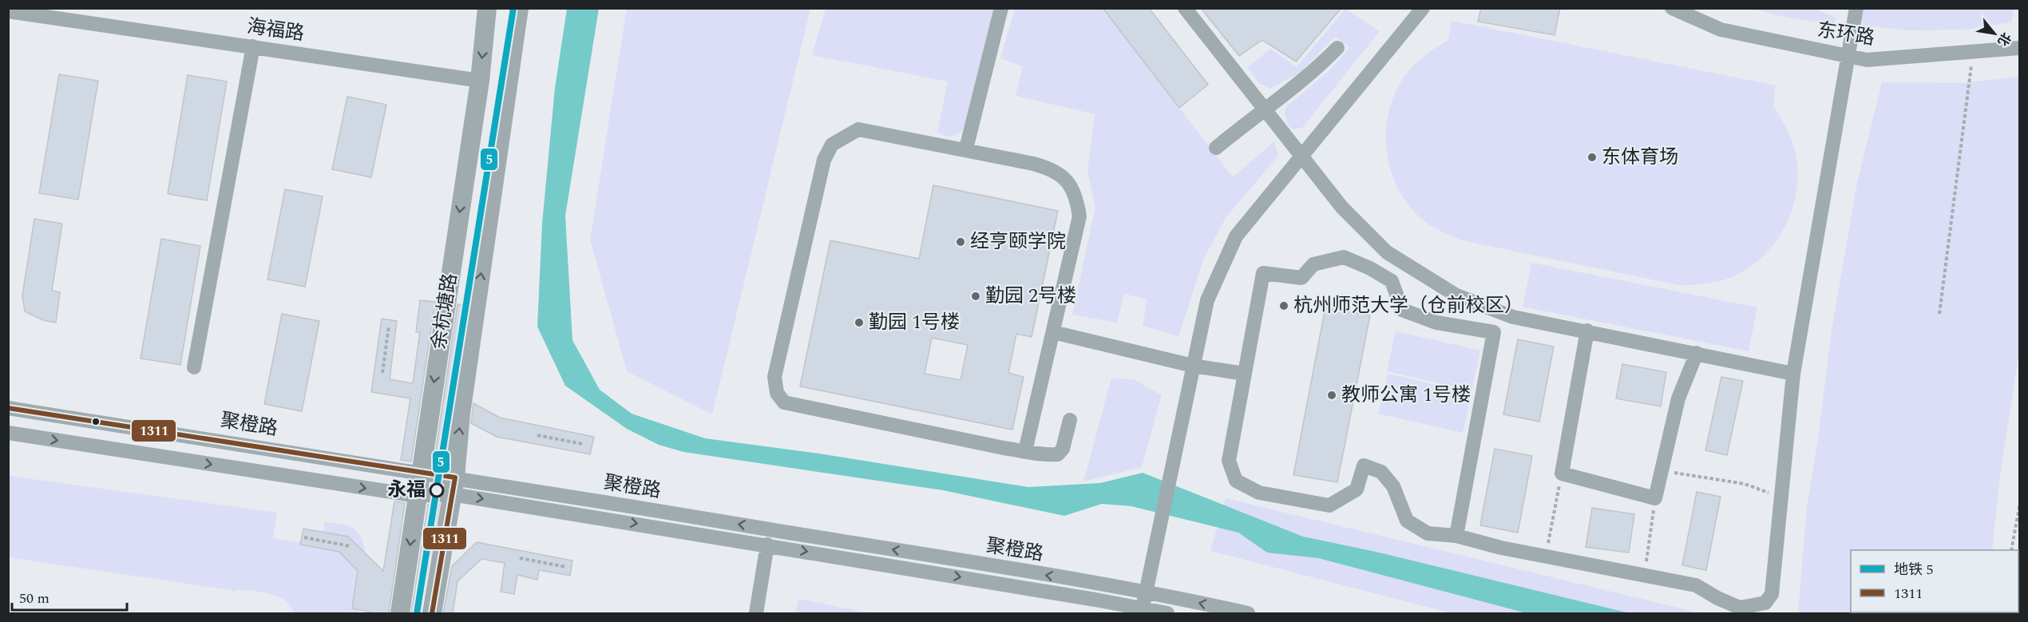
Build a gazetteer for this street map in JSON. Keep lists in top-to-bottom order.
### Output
{
  "streets": {
    "main road": ["余杭塘路"],
    "street": ["海福路", "东环路", "聚橙路"]
  },
  "crossings": [
    ["海福路", "余杭塘路"],
    ["余杭塘路", "聚橙路"]
  ],
  "places": [
    "东体育场",
    "经亨颐学院",
    "勤园 2号楼",
    "杭州师范大学（仓前校区）",
    "勤园 1号楼",
    "教师公寓 1号楼",
    "永福"
  ],
  "lines": ["metro line 5", "transit line 1311"],
  "legend": ["地铁 5", "1311"],
  "scale_bar": "50 m",
  "north": "bottom right"
}
